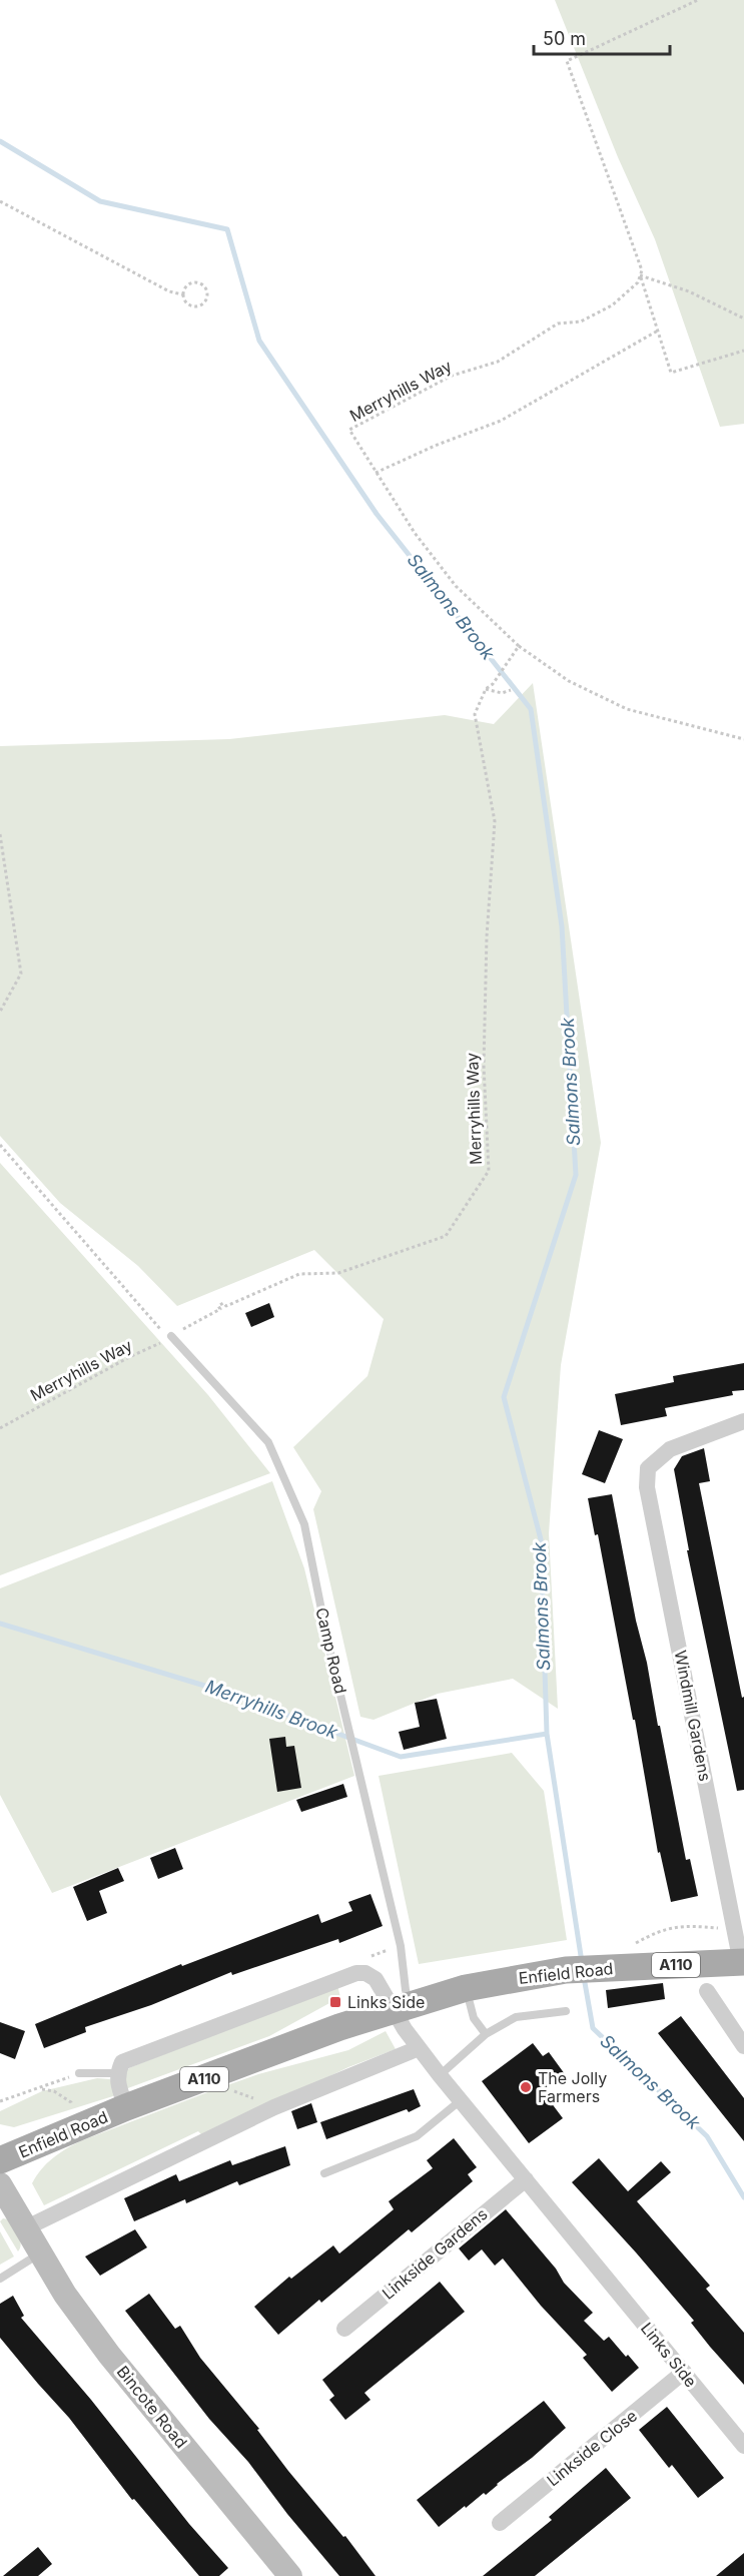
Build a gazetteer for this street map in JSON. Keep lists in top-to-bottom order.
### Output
{
  "streets": {
    "main road": ["A110", "Enfield Road"],
    "street": [
      "Windmill Gardens",
      "Linkside Gardens",
      "Links Side",
      "Bincote Road",
      "Linkside Close"
    ],
    "lane": ["Camp Road"],
    "path": ["Merryhills Way"]
  },
  "crossings": [
    ["Merryhills Way", "Camp Road"],
    ["Camp Road", "Enfield Road"],
    ["Camp Road", "Links Side"],
    ["Windmill Gardens", "Enfield Road"],
    ["Enfield Road", "Links Side"],
    ["Linkside Gardens", "Links Side"],
    ["Links Side", "Linkside Close"]
  ],
  "water": ["Salmons Brook", "Merryhills Brook"],
  "places": {
    "transit": ["Links Side"],
    "other": ["The Jolly Farmers"]
  },
  "scale_bar": "50 m"
}
